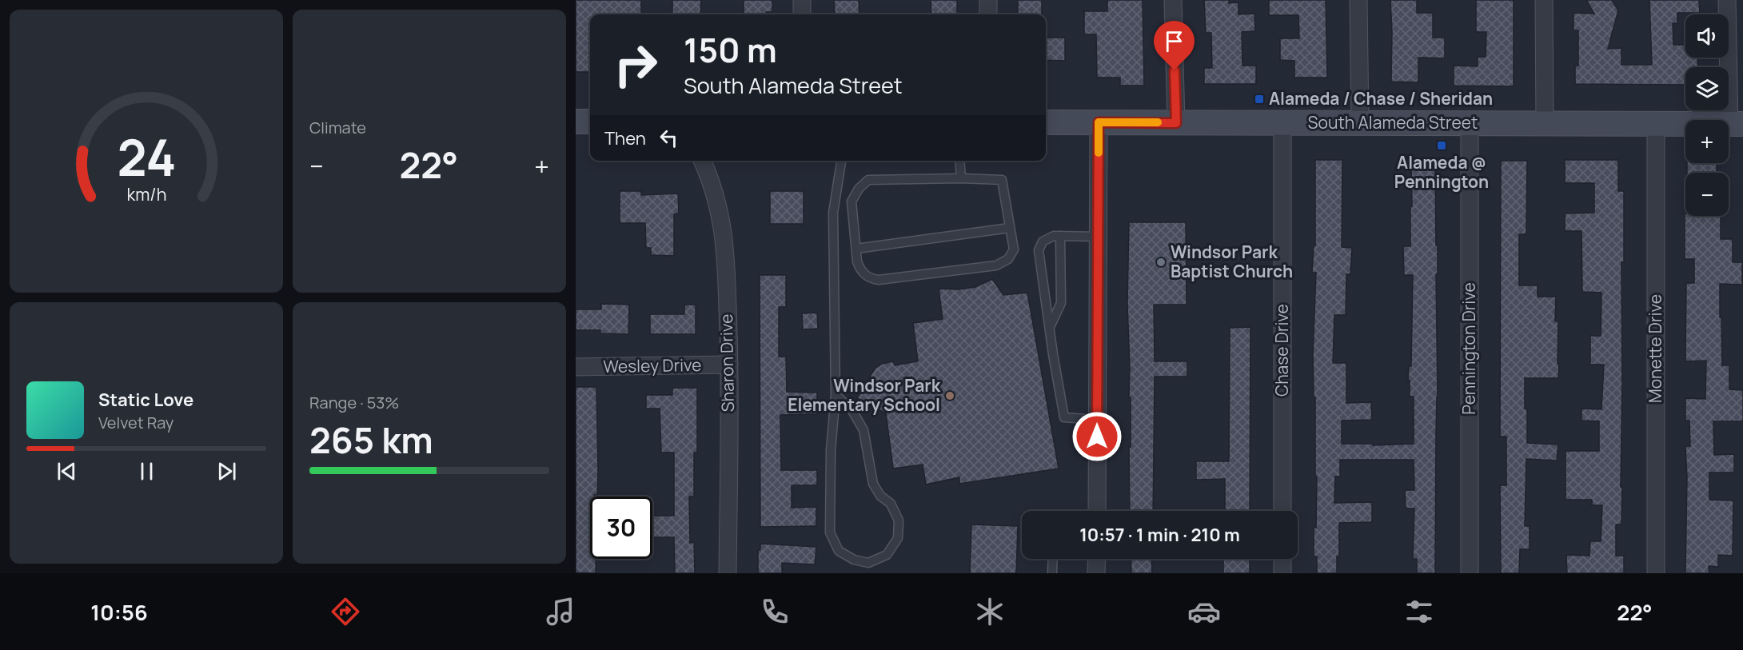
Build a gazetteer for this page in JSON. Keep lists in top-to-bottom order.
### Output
{
  "streets": {
    "main road": ["South Alameda Street"],
    "street": [
      "Pennington Drive",
      "Monette Drive",
      "Chase Drive",
      "Sharon Drive",
      "Wesley Drive"
    ]
  },
  "crossings": [
    ["South Alameda Street", "Pennington Drive"],
    ["South Alameda Street", "Monette Drive"],
    ["South Alameda Street", "Chase Drive"],
    ["Sharon Drive", "Wesley Drive"]
  ],
  "places": {
    "transit": ["Alameda / Chase / Sheridan", "Alameda @ Pennington"],
    "other": ["Windsor Park Baptist Church", "Windsor Park Elementary School"]
  },
  "page": {
    "tile": [
      "Climate",
      ["Range · 53%", "265 km"]
    ],
    "map_buttons": ["+", "−"],
    "turn": ["150 m", "South Alameda Street"],
    "then": "Then",
    "heat": ["−", "22°", "+"],
    "song": ["Static Love", "Velvet Ray"],
    "limit": "30",
    "trip": "10:57 · 1 min · 210 m",
    "tabs": ["10:56", "22°"],
    "gauge": ["24", "km/h"]
  }
}
